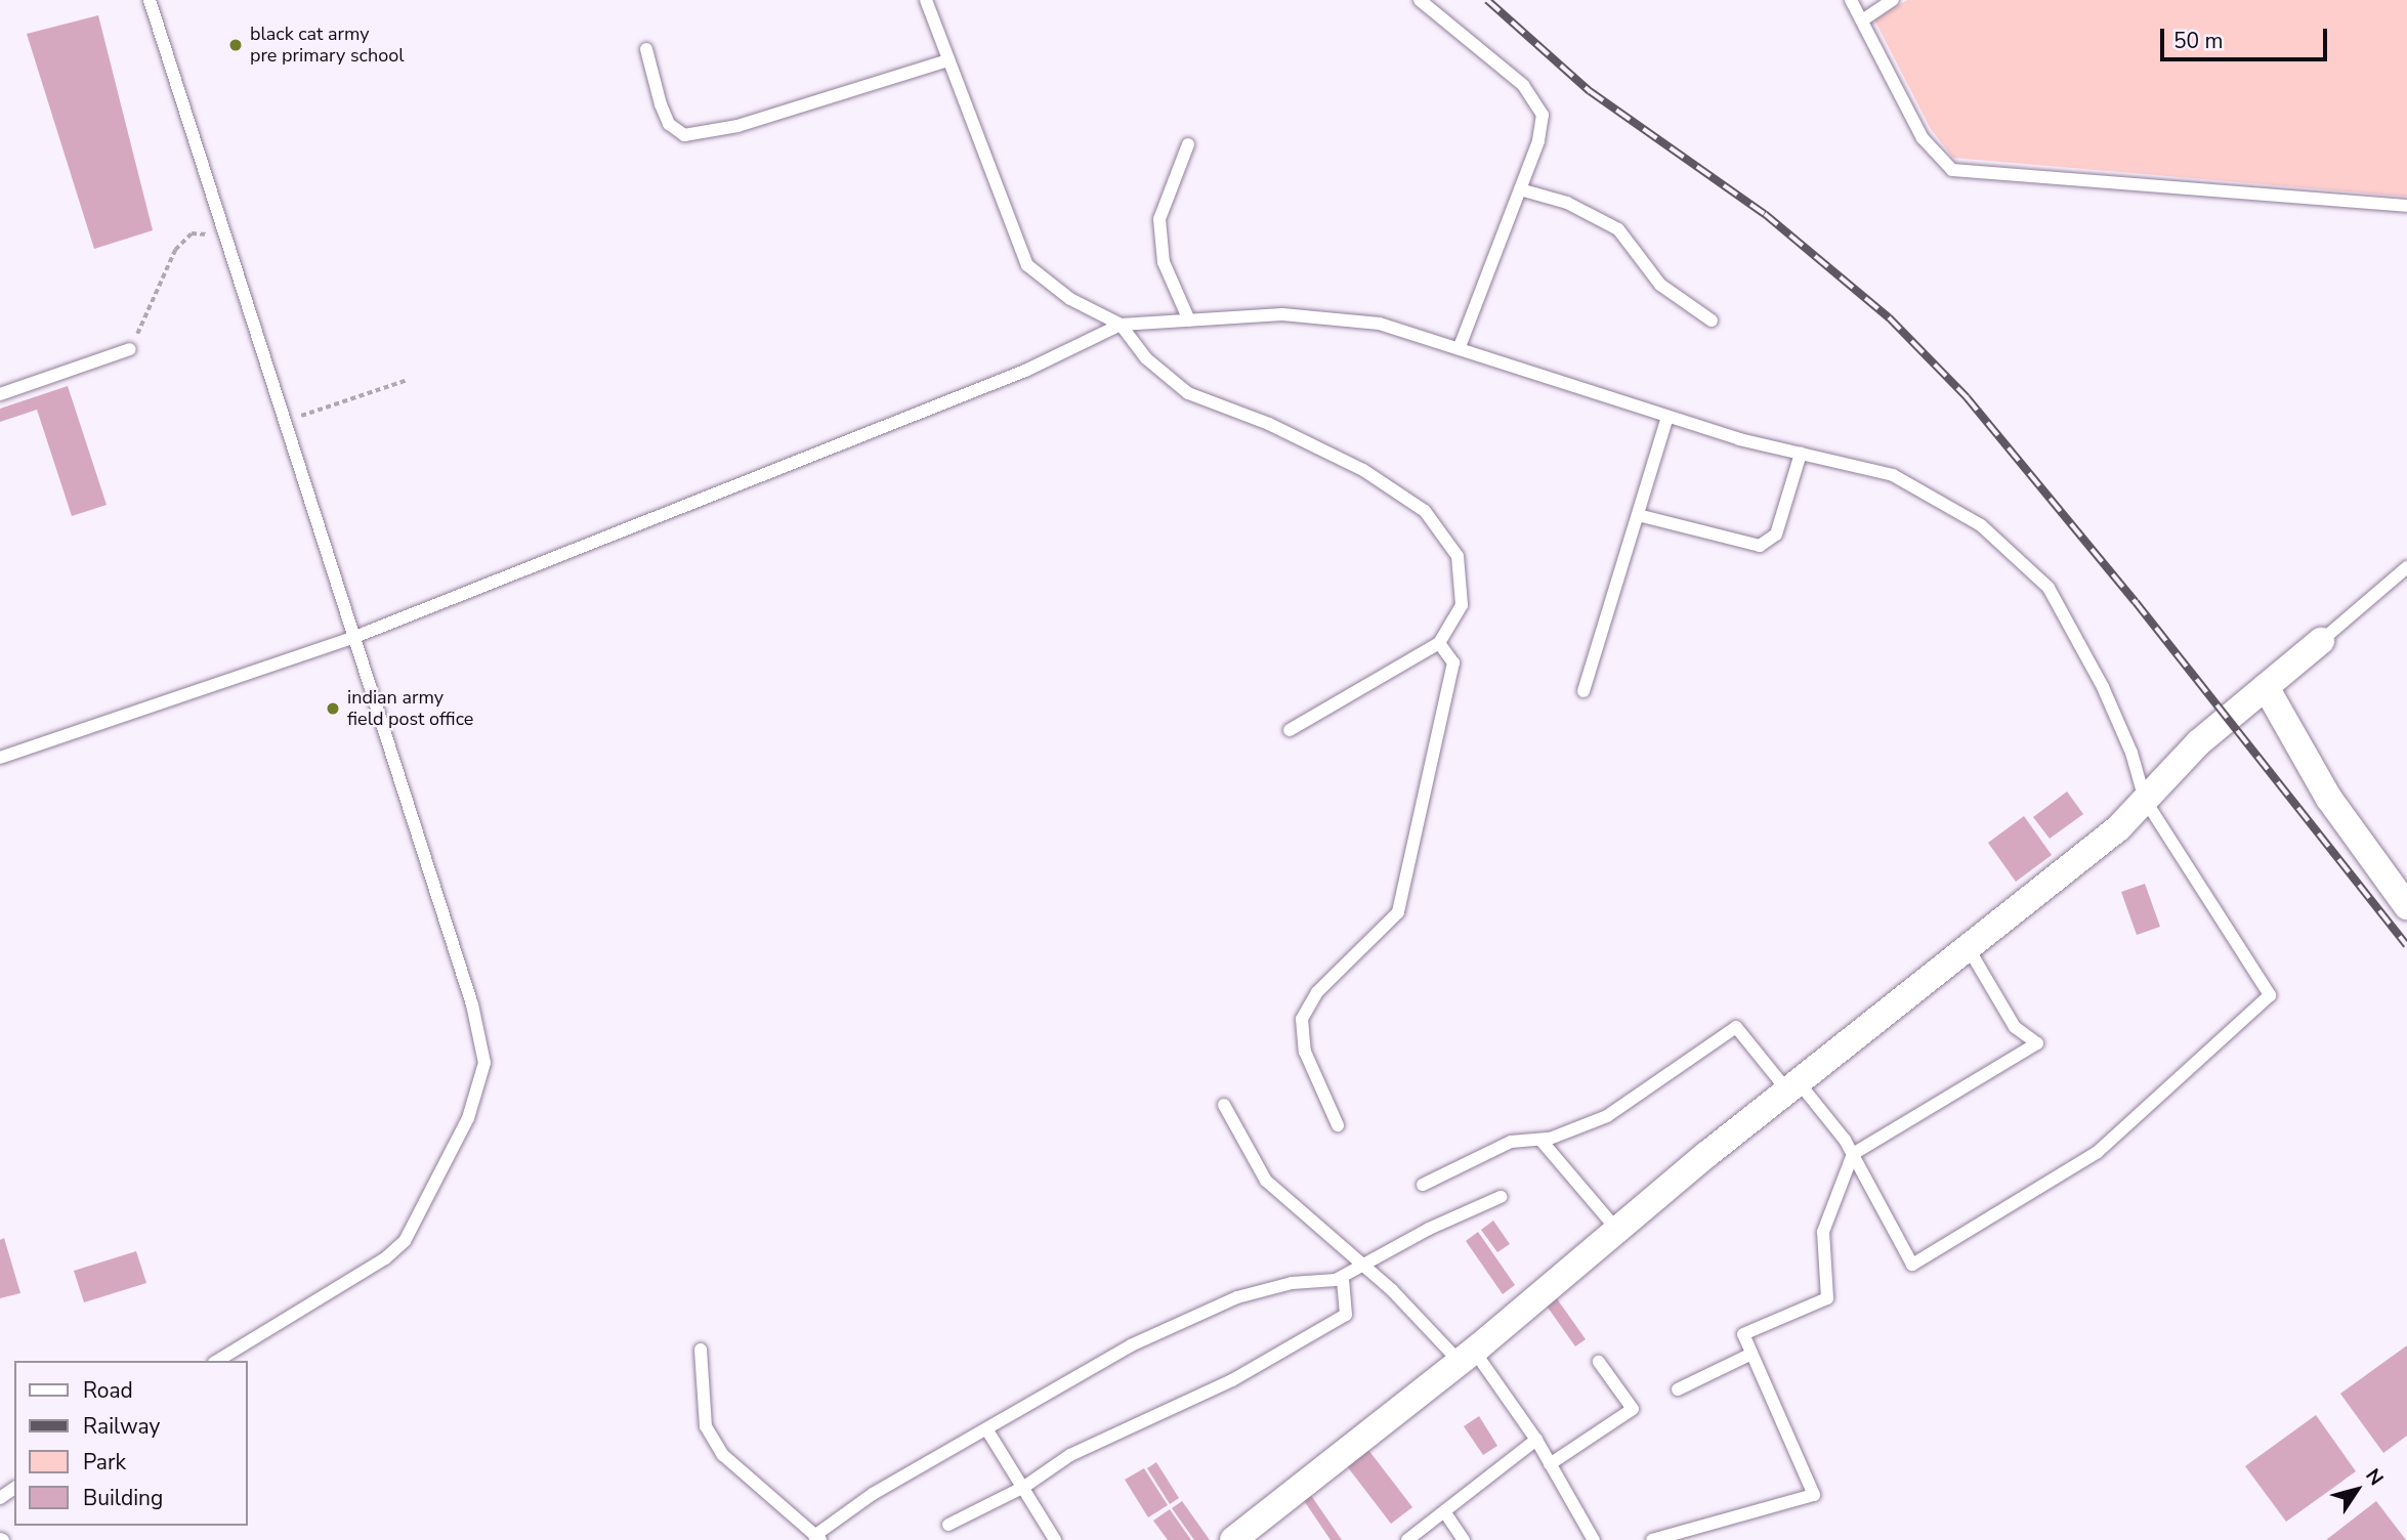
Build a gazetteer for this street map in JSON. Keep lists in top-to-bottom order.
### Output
{
  "places": ["black cat army pre primary school", "indian army field post office"],
  "legend": [
    "Road",
    "Railway",
    "Park",
    "Building"
  ],
  "scale_bar": "50 m",
  "north": "top right"
}
